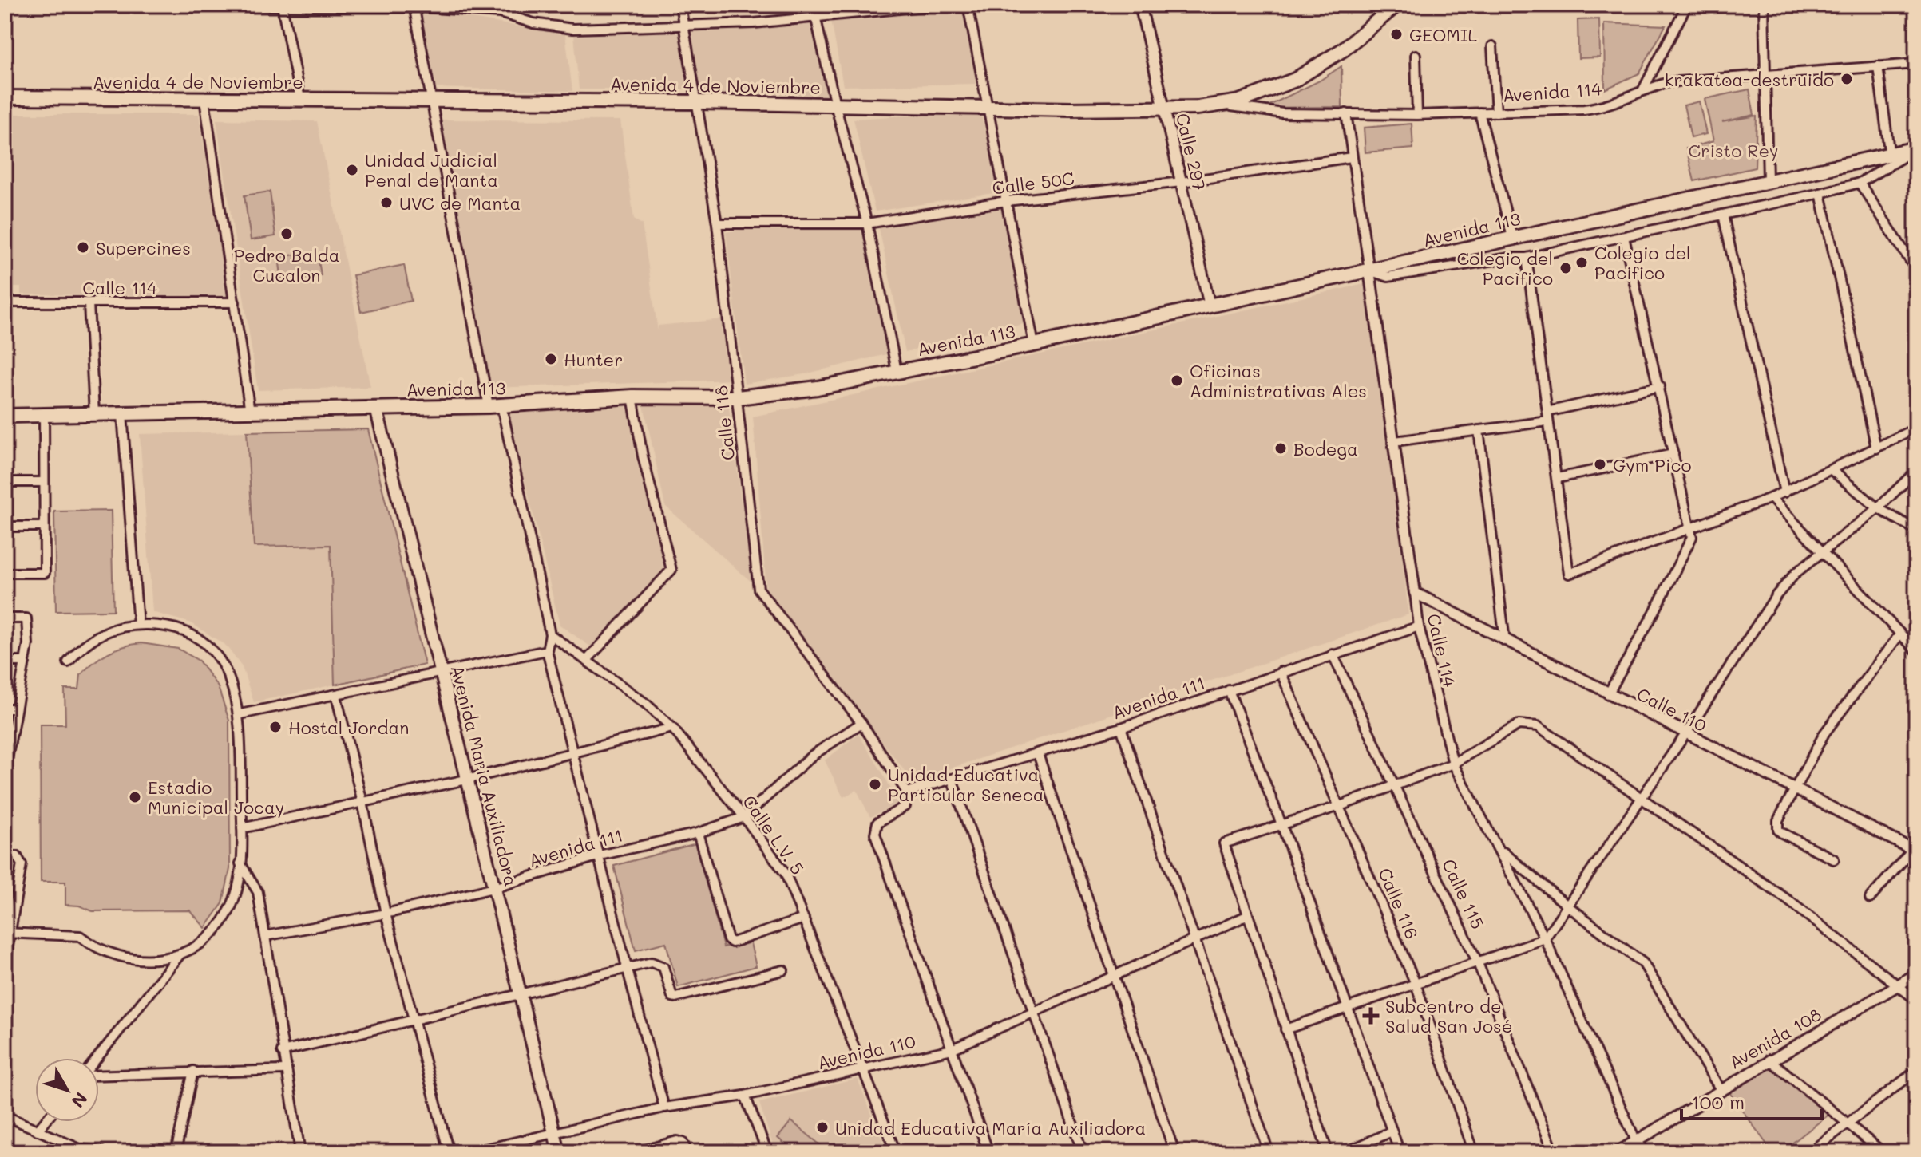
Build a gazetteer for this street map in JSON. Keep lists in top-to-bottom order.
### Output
{
  "streets": {
    "main road": ["Avenida 4 de Noviembre", "Avenida 113", "Avenida Maria Auxiliadora"],
    "street": [
      "Avenida 114",
      "Calle 297",
      "Calle 50C",
      "Calle 114",
      "Calle 118",
      "Avenida 111",
      "Calle 110",
      "Calle L.V. 5",
      "Calle 115",
      "Calle 116",
      "Avenida 108",
      "Avenida 110"
    ]
  },
  "crossings": [
    ["Avenida 4 de Noviembre", "Avenida 114"],
    ["Avenida 4 de Noviembre", "Calle 297"],
    ["Avenida 4 de Noviembre", "Calle 118"],
    ["Avenida 114", "Calle 114"],
    ["Calle 297", "Calle 50C"],
    ["Calle 297", "Avenida 113"],
    ["Calle 50C", "Calle 114"],
    ["Calle 50C", "Calle 118"],
    ["Avenida 113", "Calle 114"],
    ["Avenida 113", "Calle 118"],
    ["Avenida 113", "Avenida Maria Auxiliadora"],
    ["Calle 114", "Avenida 111"],
    ["Calle 114", "Calle 110"],
    ["Calle 114", "Avenida 108"],
    ["Calle 118", "Avenida 111"],
    ["Avenida 111", "Avenida Maria Auxiliadora"],
    ["Avenida 111", "Calle L.V. 5"],
    ["Avenida 111", "Calle 115"],
    ["Avenida 111", "Calle 116"],
    ["Avenida Maria Auxiliadora", "Avenida 110"],
    ["Calle L.V. 5", "Avenida 110"]
  ],
  "parks": ["Cristo Rey"],
  "places": {
    "other": [
      "GEOMIL",
      "krakatoa-destruido",
      "Unidad Judicial Penal de Manta",
      "UVC de Manta",
      "Pedro Balda Cucalon",
      "Supercines",
      "Colegio del Pacifico",
      "Colegio del Pacìfico",
      "Hunter",
      "Oficinas Administrativas Ales",
      "Bodega",
      "Gym Pico",
      "Hostal Jordan",
      "Unidad Educativa Particular Seneca",
      "Estadio Municipal Jocay",
      "Unidad Educativa María Auxiliadora"
    ],
    "health": ["Subcentro de Salud San José"]
  },
  "scale_bar": "100 m",
  "north": "bottom right"
}
